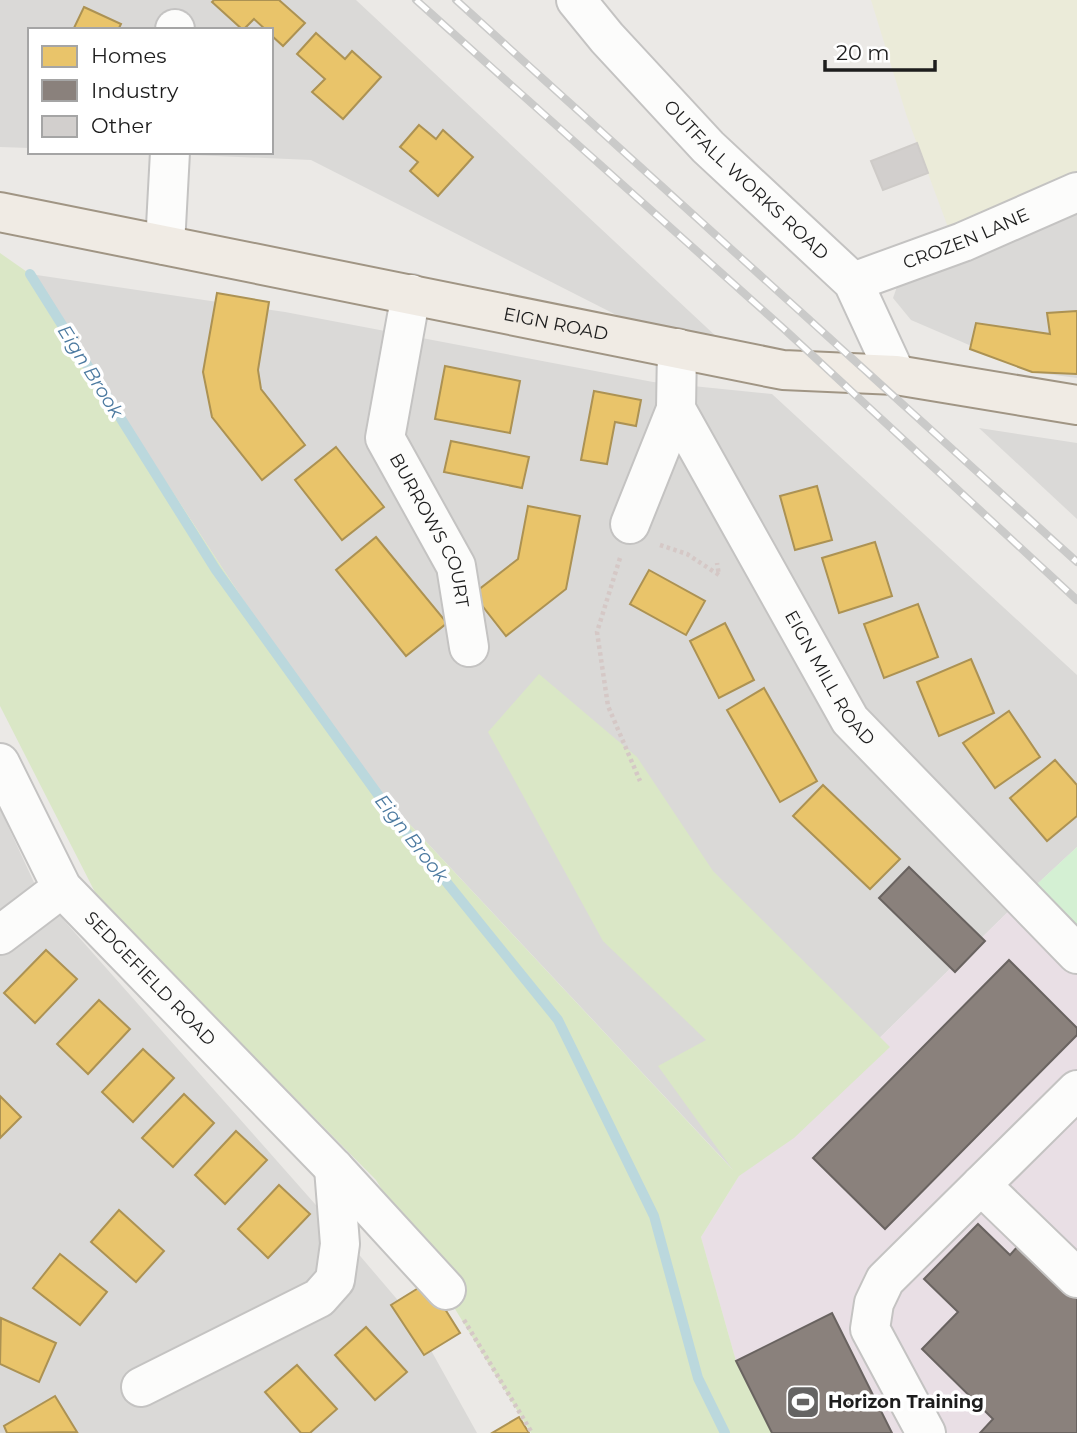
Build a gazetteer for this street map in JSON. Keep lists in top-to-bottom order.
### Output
{
  "streets": {
    "main road": ["EIGN ROAD"],
    "street": [
      "OUTFALL WORKS ROAD",
      "CROZEN LANE",
      "BURROWS COURT",
      "EIGN MILL ROAD",
      "SEDGEFIELD ROAD"
    ]
  },
  "crossings": [
    ["OUTFALL WORKS ROAD", "CROZEN LANE"],
    ["OUTFALL WORKS ROAD", "EIGN ROAD"],
    ["EIGN ROAD", "BURROWS COURT"],
    ["EIGN ROAD", "EIGN MILL ROAD"]
  ],
  "water": ["Eign Brook"],
  "places": {
    "sports": ["Horizon Training"]
  },
  "legend": ["Homes", "Industry", "Other"],
  "scale_bar": "20 m"
}
